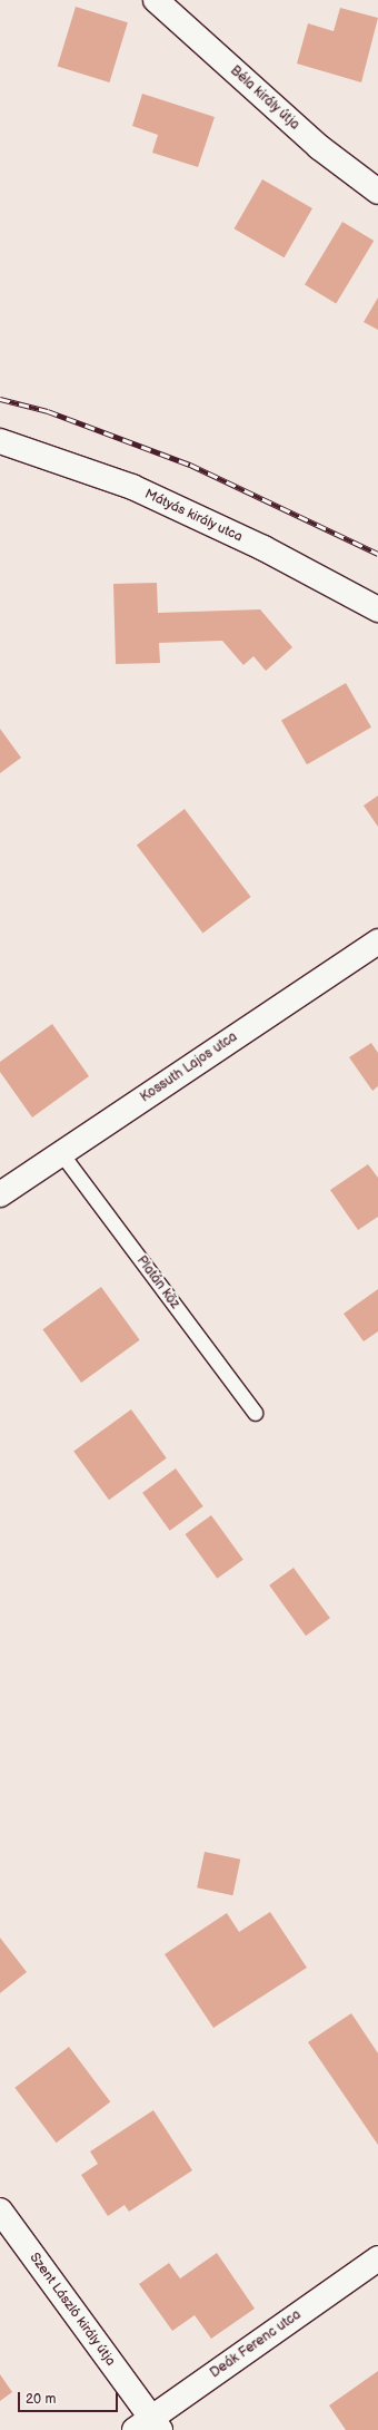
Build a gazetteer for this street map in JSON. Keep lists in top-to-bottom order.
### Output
{
  "streets": {
    "street": [
      "Béla király útja",
      "Mátyás király utca",
      "Kossuth Lajos utca",
      "Szent László király útja",
      "Deák Ferenc utca"
    ],
    "lane": ["Platán köz"]
  },
  "crossings": [
    ["Kossuth Lajos utca", "Platán köz"],
    ["Szent László király útja", "Deák Ferenc utca"]
  ],
  "scale_bar": "20 m"
}
